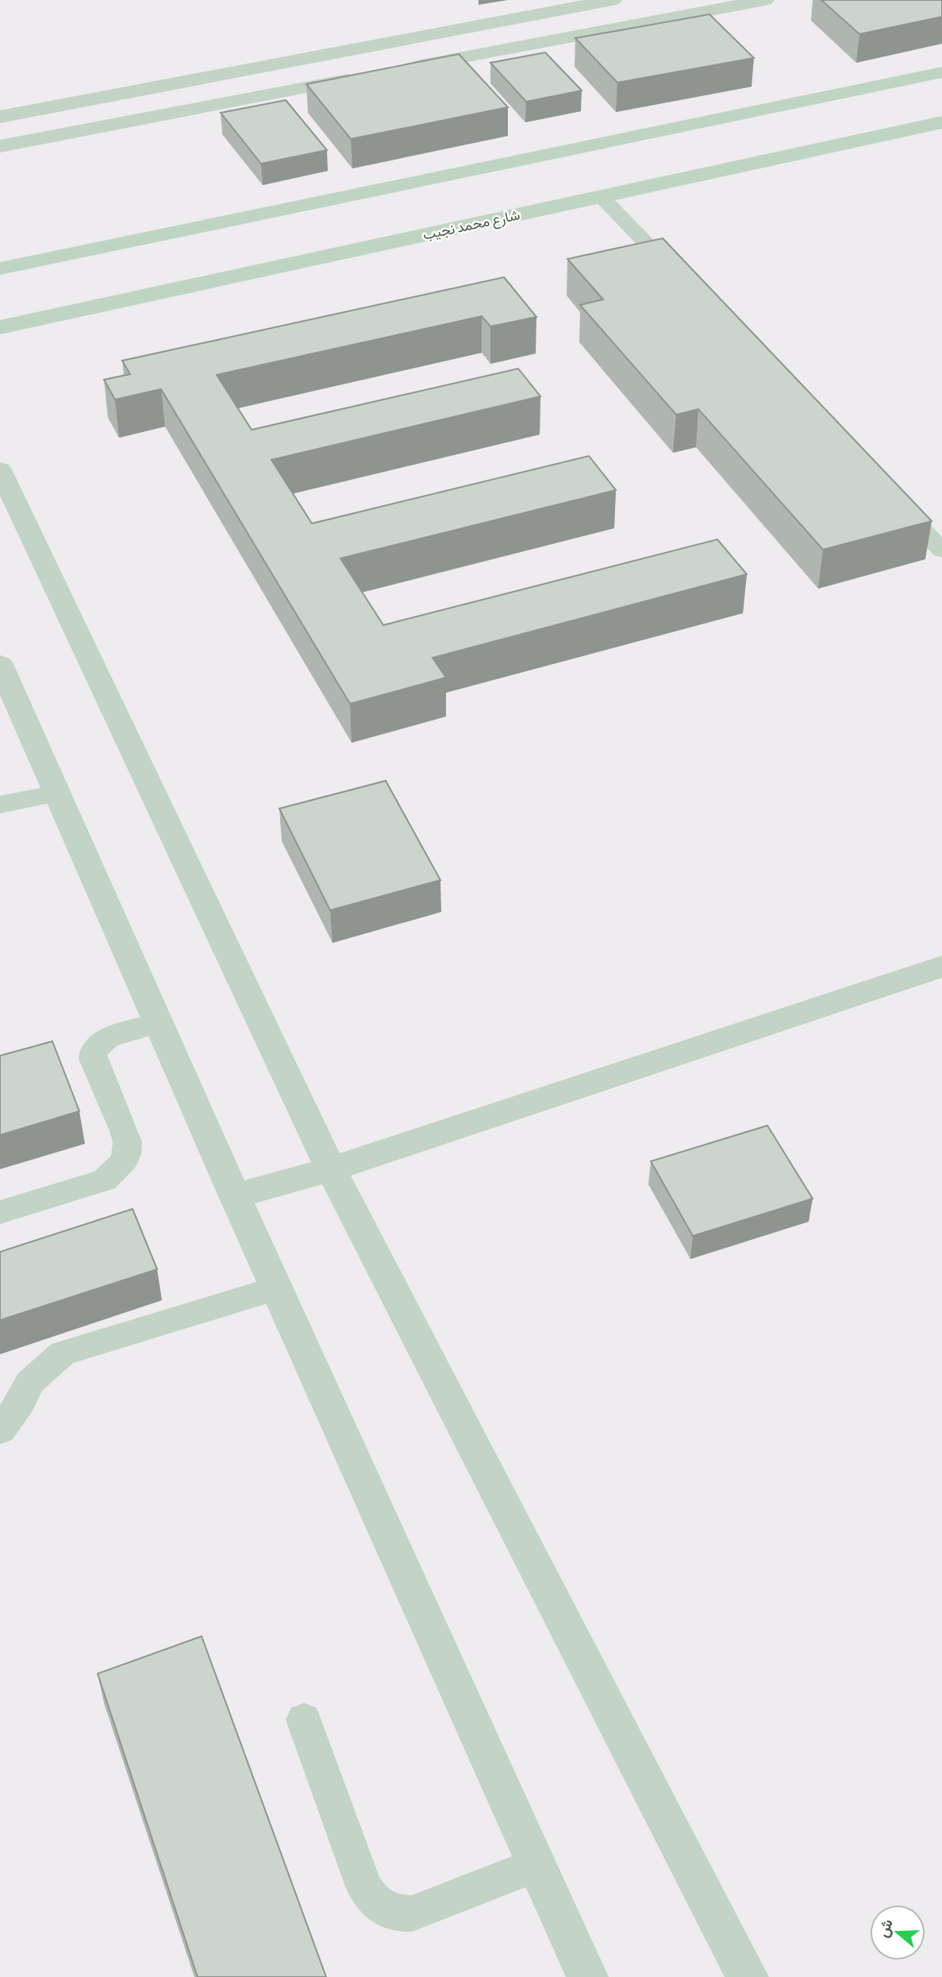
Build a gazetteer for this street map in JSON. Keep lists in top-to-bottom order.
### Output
{
  "streets": {
    "street": ["شارع محمد نجيب"]
  },
  "north": "left"
}
